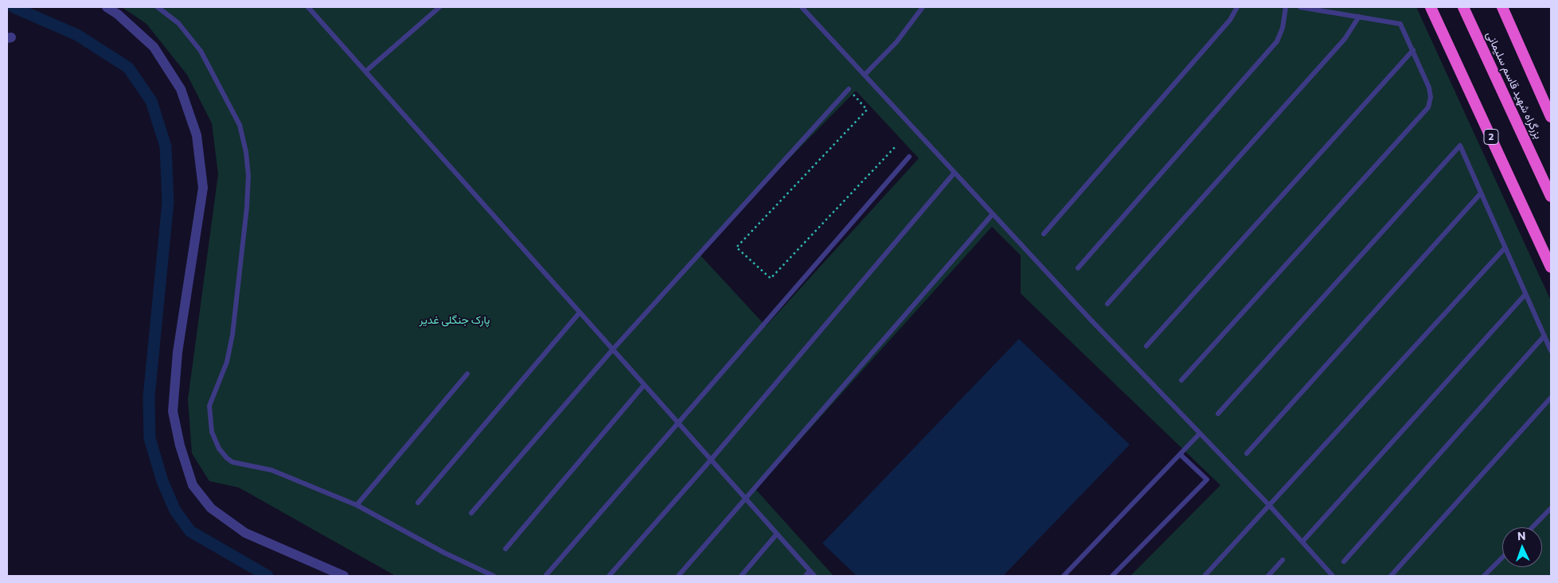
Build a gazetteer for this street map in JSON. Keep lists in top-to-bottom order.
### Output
{
  "streets": {
    "highway": ["بزرگراه شهید قاسم سلیمانی", "2"]
  },
  "parks": ["پارک جنگلی غدیر"],
  "north": "top"
}
